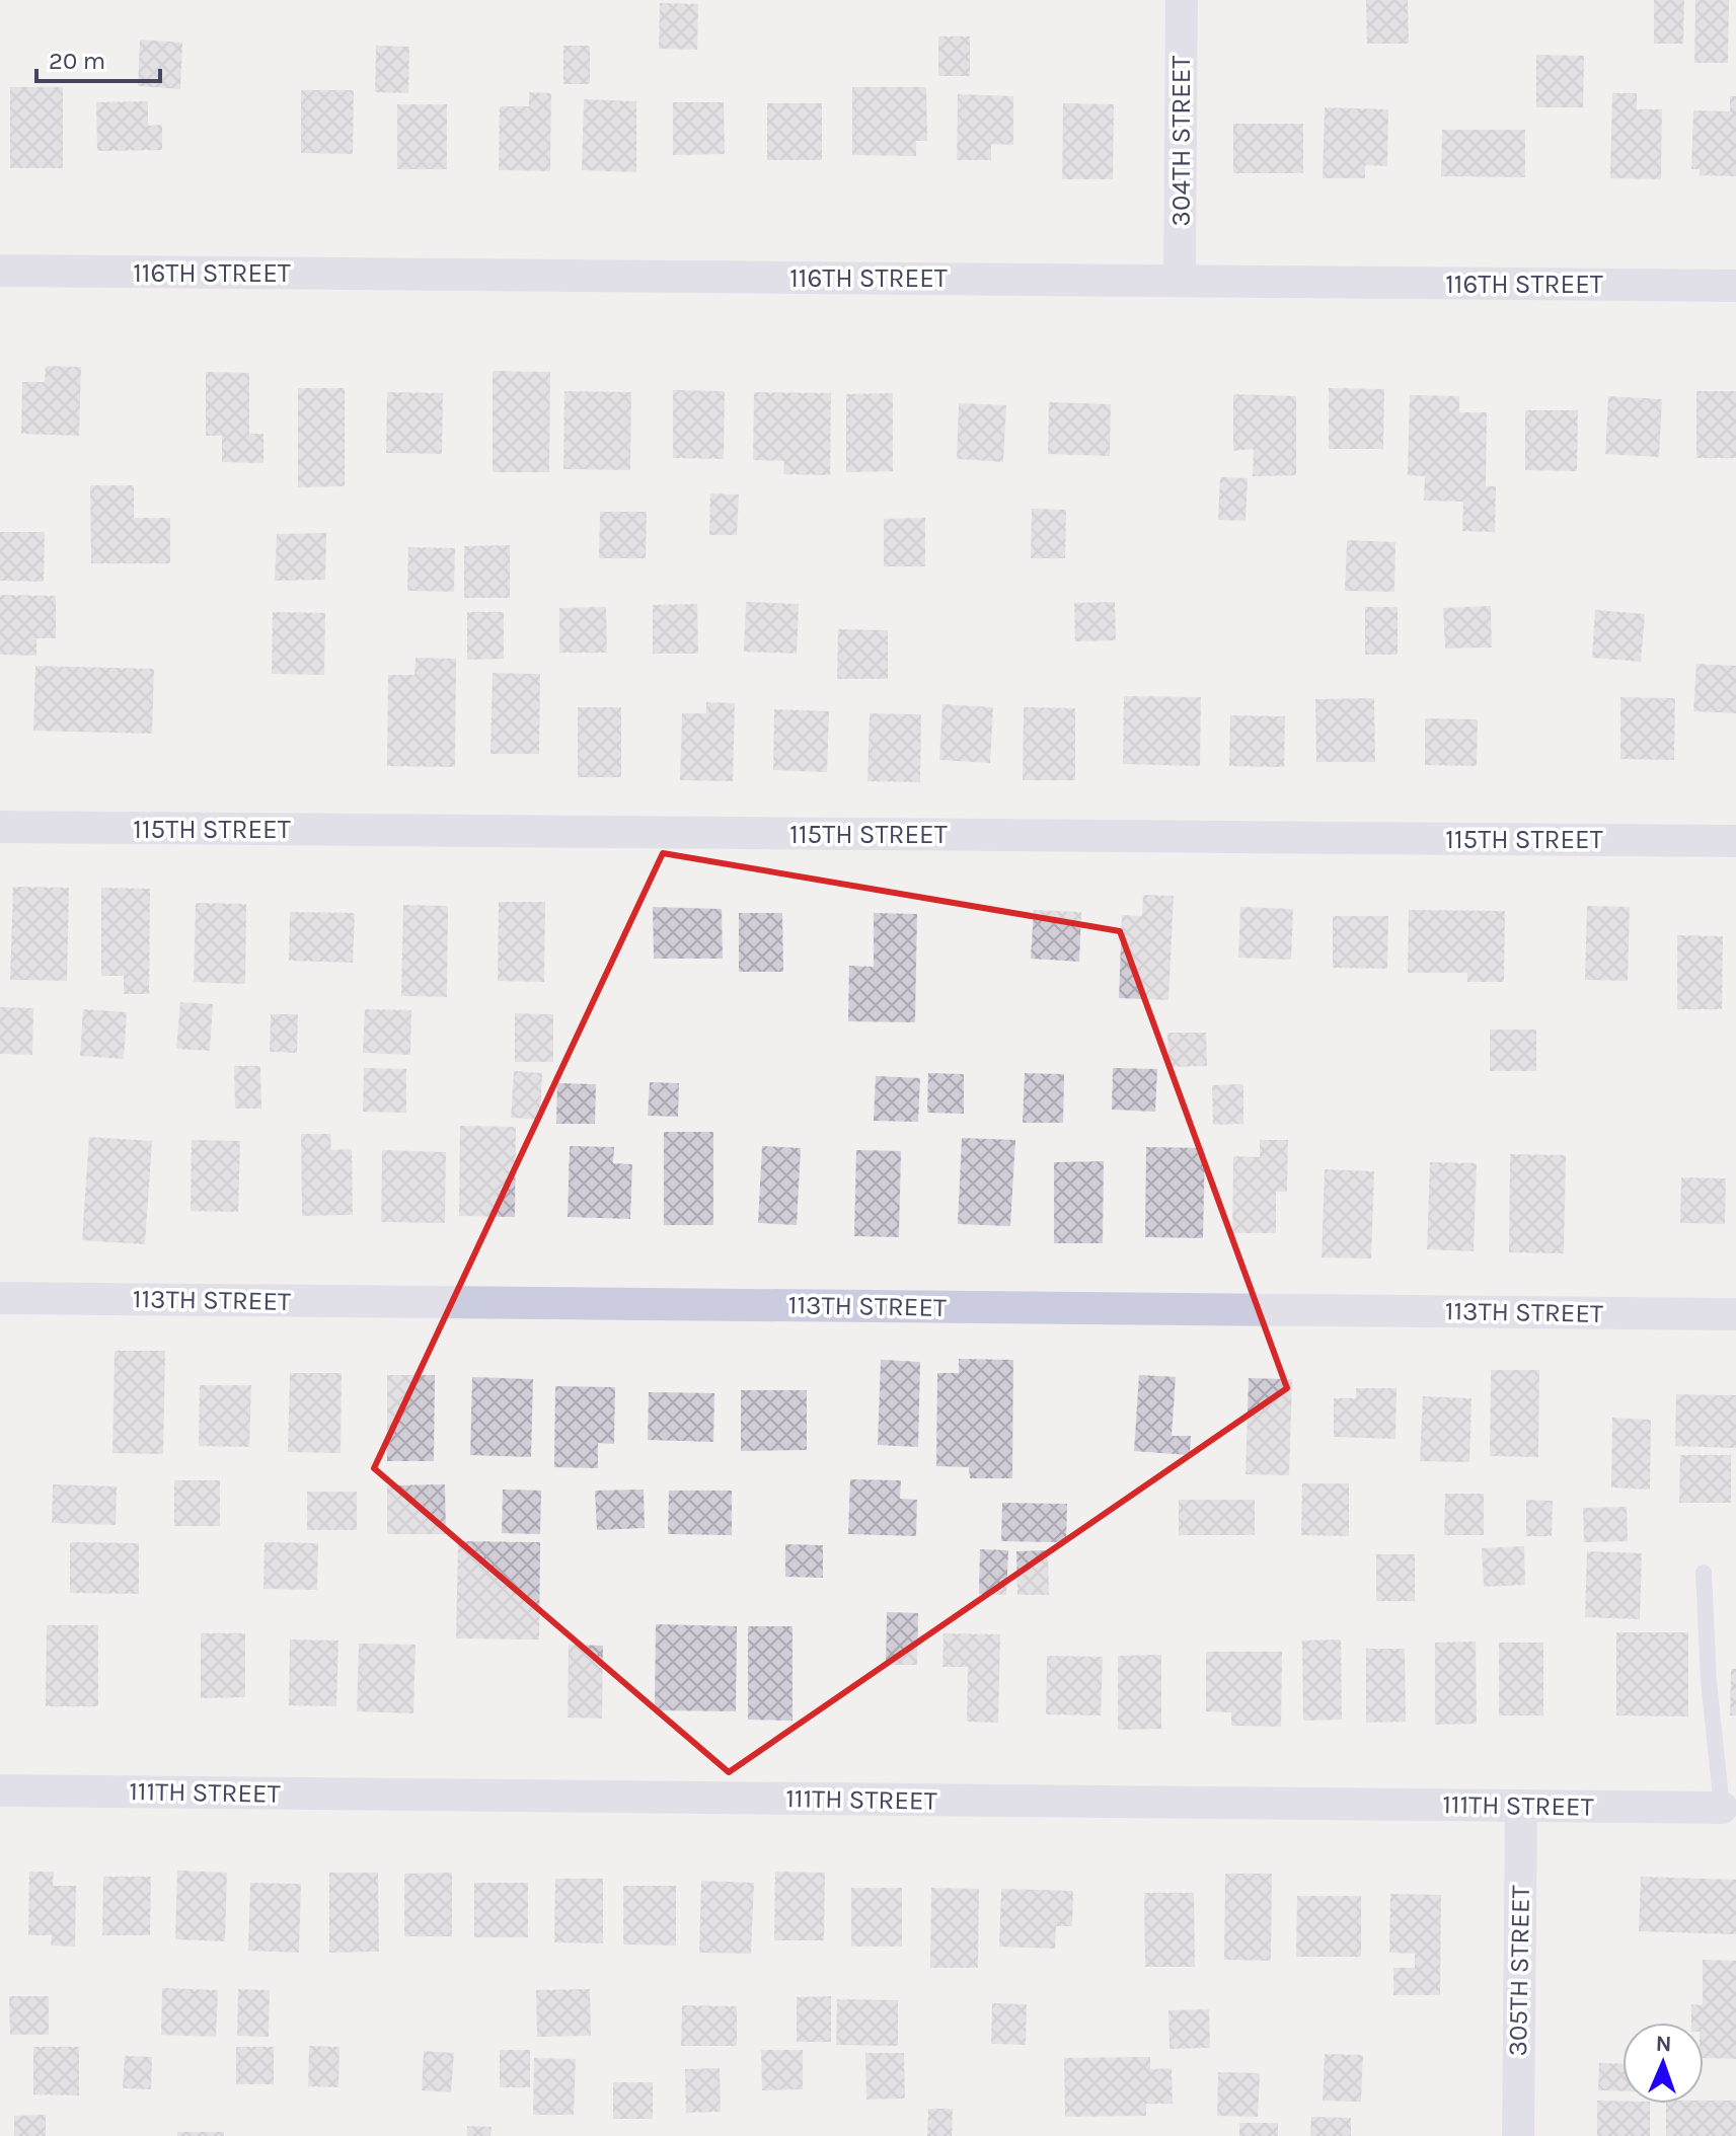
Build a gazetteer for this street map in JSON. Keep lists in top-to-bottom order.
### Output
{
  "streets": {
    "street": [
      "304TH STREET",
      "116TH STREET",
      "115TH STREET",
      "113TH STREET",
      "111TH STREET",
      "305TH STREET"
    ]
  },
  "crossings": [
    ["304TH STREET", "116TH STREET"],
    ["111TH STREET", "305TH STREET"]
  ],
  "scale_bar": "20 m",
  "north": "top"
}
